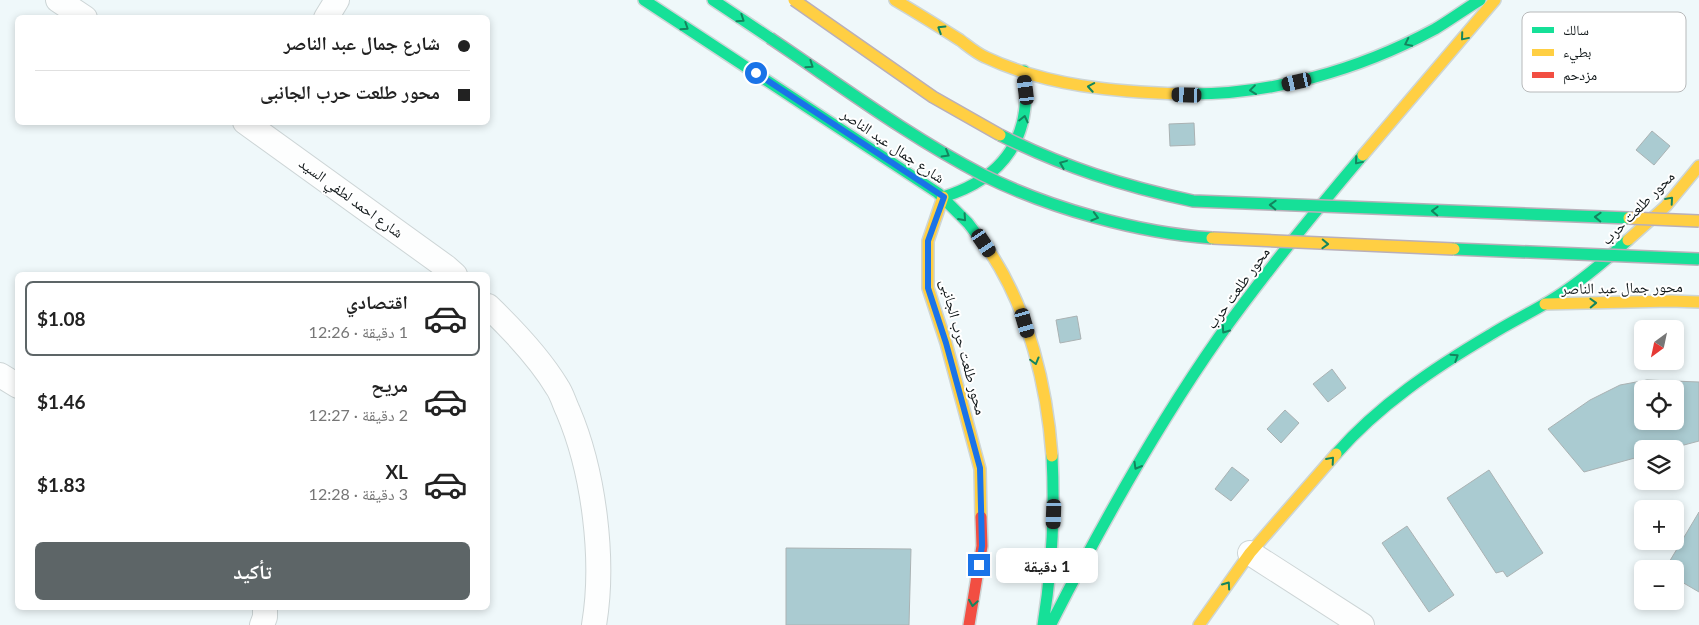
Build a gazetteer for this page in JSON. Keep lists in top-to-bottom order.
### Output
{
  "streets": {
    "main road": [
      "شارع جمال عبد الناصر",
      "محور طلعت حرب",
      "محور جمال عبد الناصر",
      "محور طلعت حرب الجانبى"
    ],
    "street": ["شارع احمد لطفي السيد"]
  },
  "crossings": [
    ["شارع جمال عبد الناصر", "محور طلعت حرب الجانبى"],
    ["محور طلعت حرب", "محور جمال عبد الناصر"]
  ],
  "one_way": ["شارع جمال عبد الناصر", "محور طلعت حرب الجانبى"],
  "legend": ["سالك", "بطيء", "مزدحم"],
  "north": "bottom left",
  "page": {
    "banner": ["شارع جمال عبد الناصر", "محور طلعت حرب الجانبى"],
    "list": [
      {
        "name": "اقتصادي",
        "note": "1 دقيقة · 12:26",
        "value": "$1.08"
      },
      {
        "name": "مريح",
        "note": "2 دقيقة · 12:27",
        "value": "$1.46"
      },
      {
        "name": "XL",
        "note": "3 دقيقة · 12:28",
        "value": "$1.83"
      }
    ],
    "map_buttons": ["+", "−"],
    "buttons": "تأكيد",
    "bubble": "1 دقيقة"
  }
}
